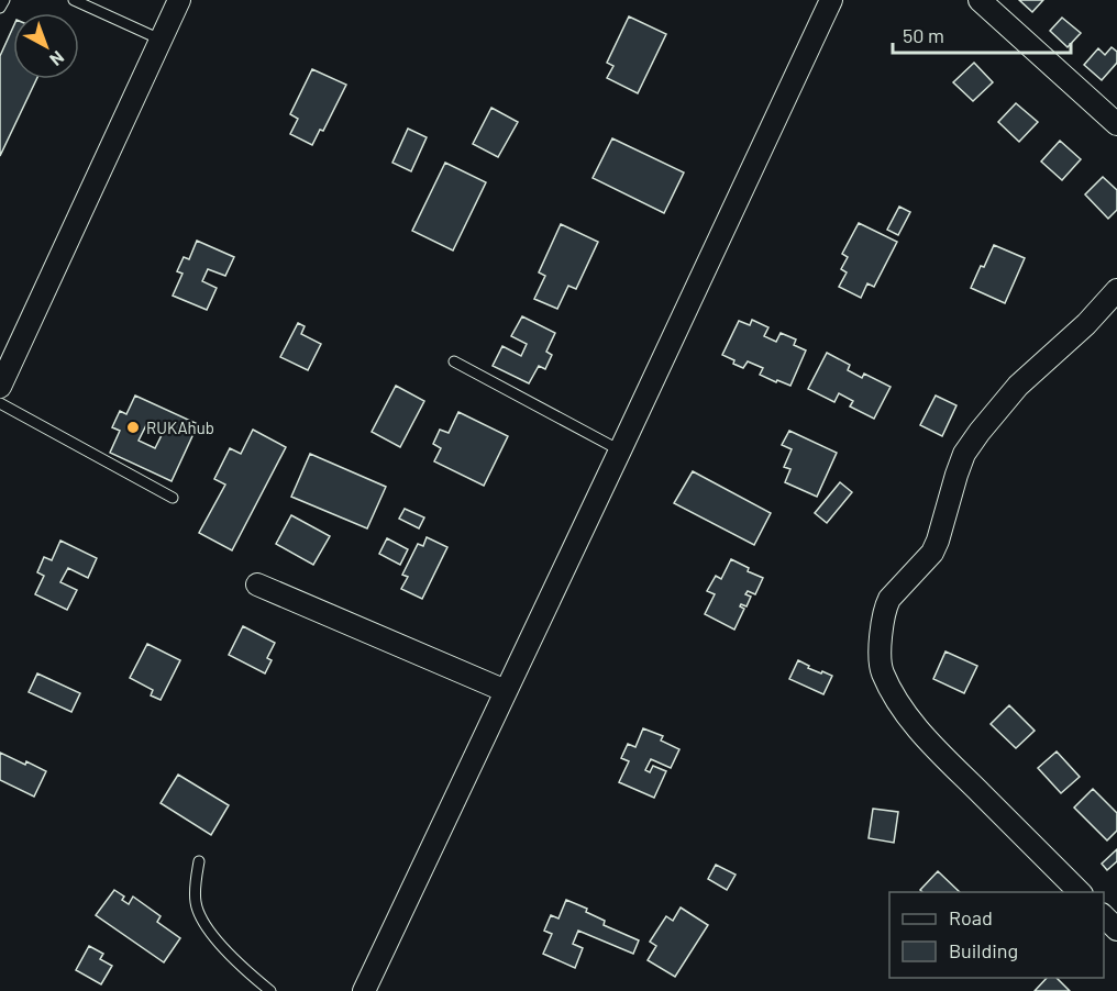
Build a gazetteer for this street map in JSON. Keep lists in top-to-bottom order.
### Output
{
  "places": ["RUKAhub"],
  "legend": ["Road", "Building"],
  "scale_bar": "50 m",
  "north": "bottom right"
}
